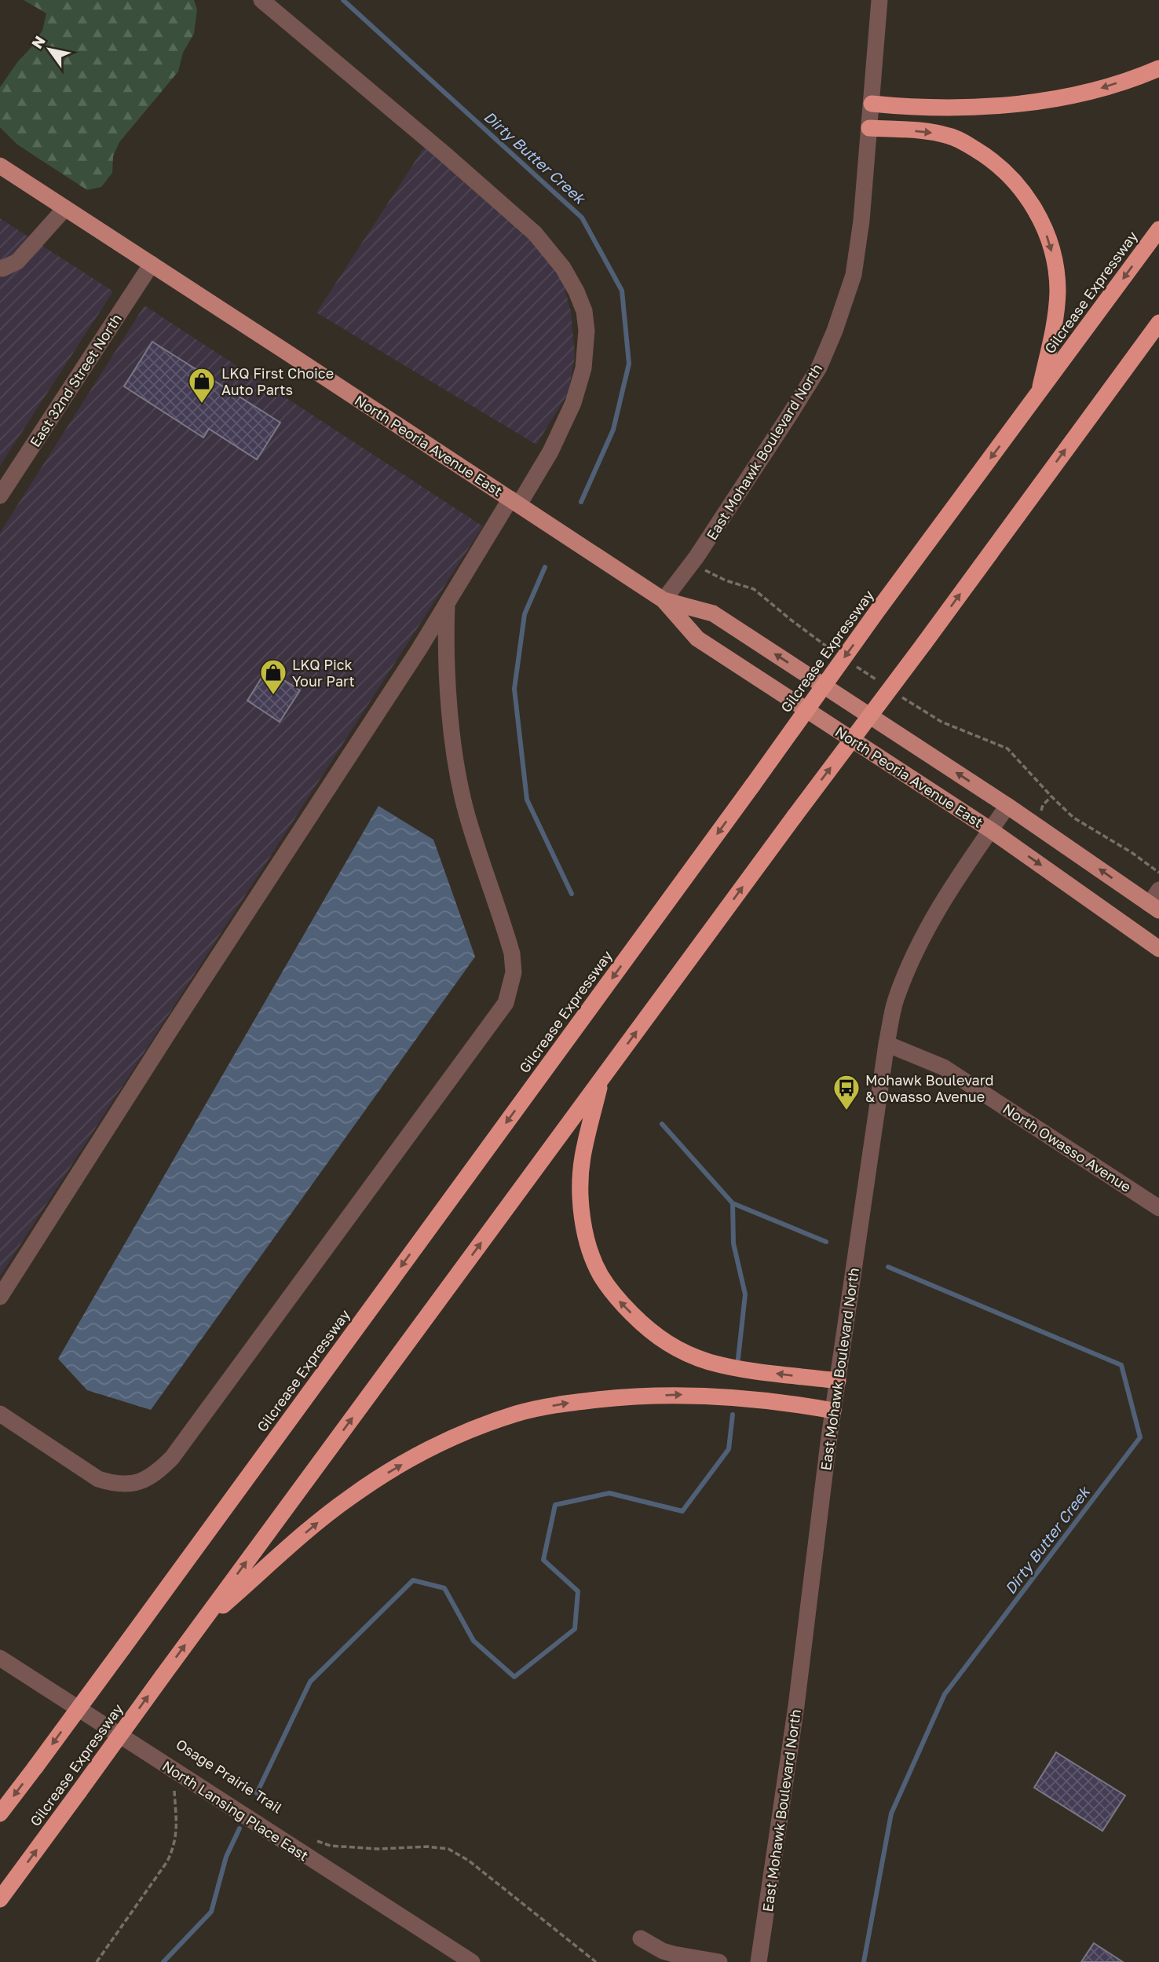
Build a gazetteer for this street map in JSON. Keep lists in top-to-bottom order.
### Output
{
  "streets": {
    "highway": ["Gilcrease Expressway"],
    "main road": ["North Peoria Avenue East"],
    "street": [
      "East 32nd Street North",
      "East Mohawk Boulevard North",
      "North Owasso Avenue",
      "North Lansing Place East"
    ]
  },
  "crossings": [
    ["East 32nd Street North", "North Peoria Avenue East"],
    ["North Peoria Avenue East", "East Mohawk Boulevard North"],
    ["East Mohawk Boulevard North", "North Owasso Avenue"]
  ],
  "water": ["Dirty Butter Creek"],
  "places": {
    "shop": ["LKQ First Choice Auto Parts", "LKQ Pick Your Part"],
    "bus stop": ["Mohawk Boulevard & Owasso Avenue"]
  },
  "north": "top left"
}
